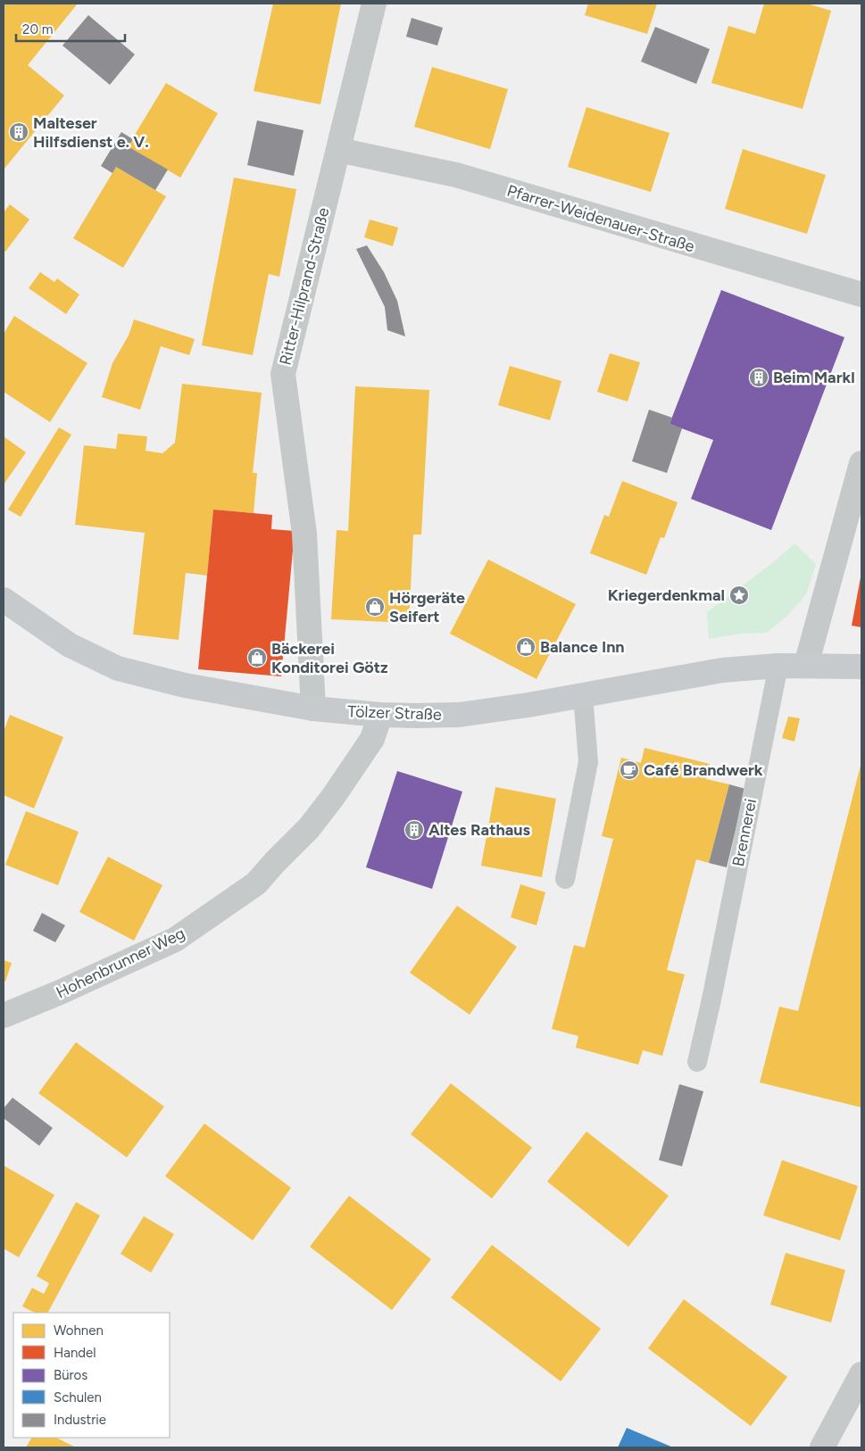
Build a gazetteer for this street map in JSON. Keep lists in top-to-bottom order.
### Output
{
  "streets": {
    "main road": ["Tölzer Straße"],
    "street": ["Pfarrer-Weidenauer-Straße", "Ritter-Hilprand-Straße", "Hohenbrunner Weg"],
    "lane": ["Brennerei"]
  },
  "crossings": [
    ["Pfarrer-Weidenauer-Straße", "Ritter-Hilprand-Straße"],
    ["Ritter-Hilprand-Straße", "Tölzer Straße"],
    ["Tölzer Straße", "Brennerei"],
    ["Tölzer Straße", "Hohenbrunner Weg"]
  ],
  "places": {
    "building": ["Malteser Hilfsdienst e. V.", "Beim Markl", "Altes Rathaus"],
    "place": ["Kriegerdenkmal"],
    "shop": ["Hörgeräte Seifert", "Balance Inn", "Bäckerei Konditorei Götz"],
    "cafe": ["Café Brandwerk"]
  },
  "legend": [
    "Wohnen",
    "Handel",
    "Büros",
    "Schulen",
    "Industrie"
  ],
  "scale_bar": "20 m"
}
